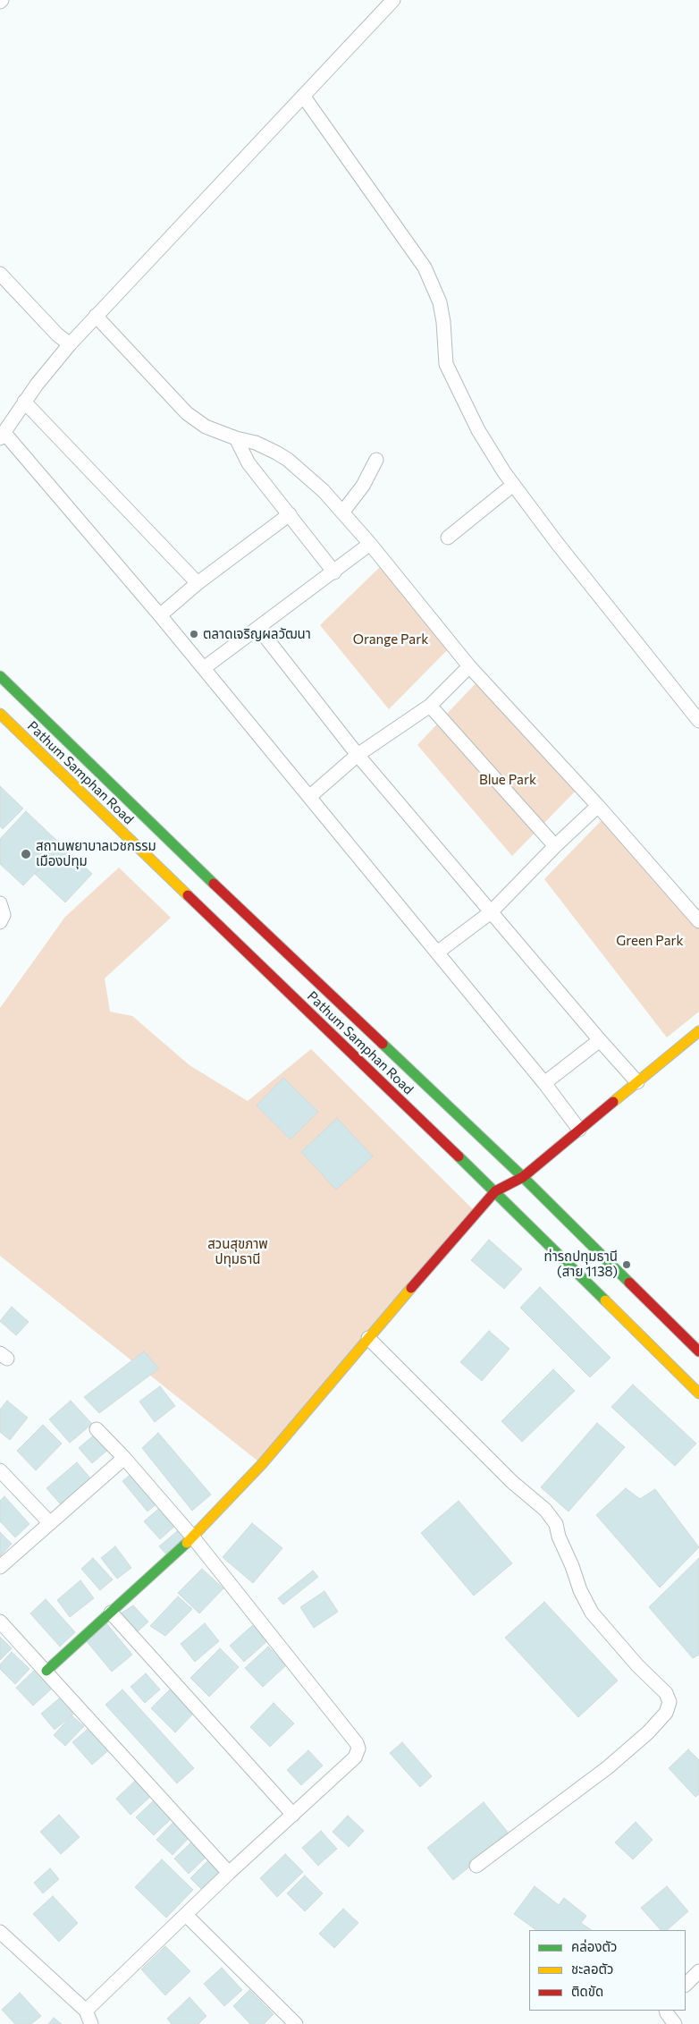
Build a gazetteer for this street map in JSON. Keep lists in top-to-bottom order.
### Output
{
  "streets": {
    "street": ["Pathum Samphan Road"]
  },
  "parks": [
    "Orange Park",
    "Blue Park",
    "Green Park",
    "สวนสุขภาพ ปทุมธานี"
  ],
  "places": ["ตลาดเจริญผลวัฒนา", "สถานพยาบาลเวชกรรม เมืองปทุม", "ท่ารถปทุมธานี (สาย 1138)"],
  "legend": ["คล่องตัว", "ชะลอตัว", "ติดขัด"]
}
